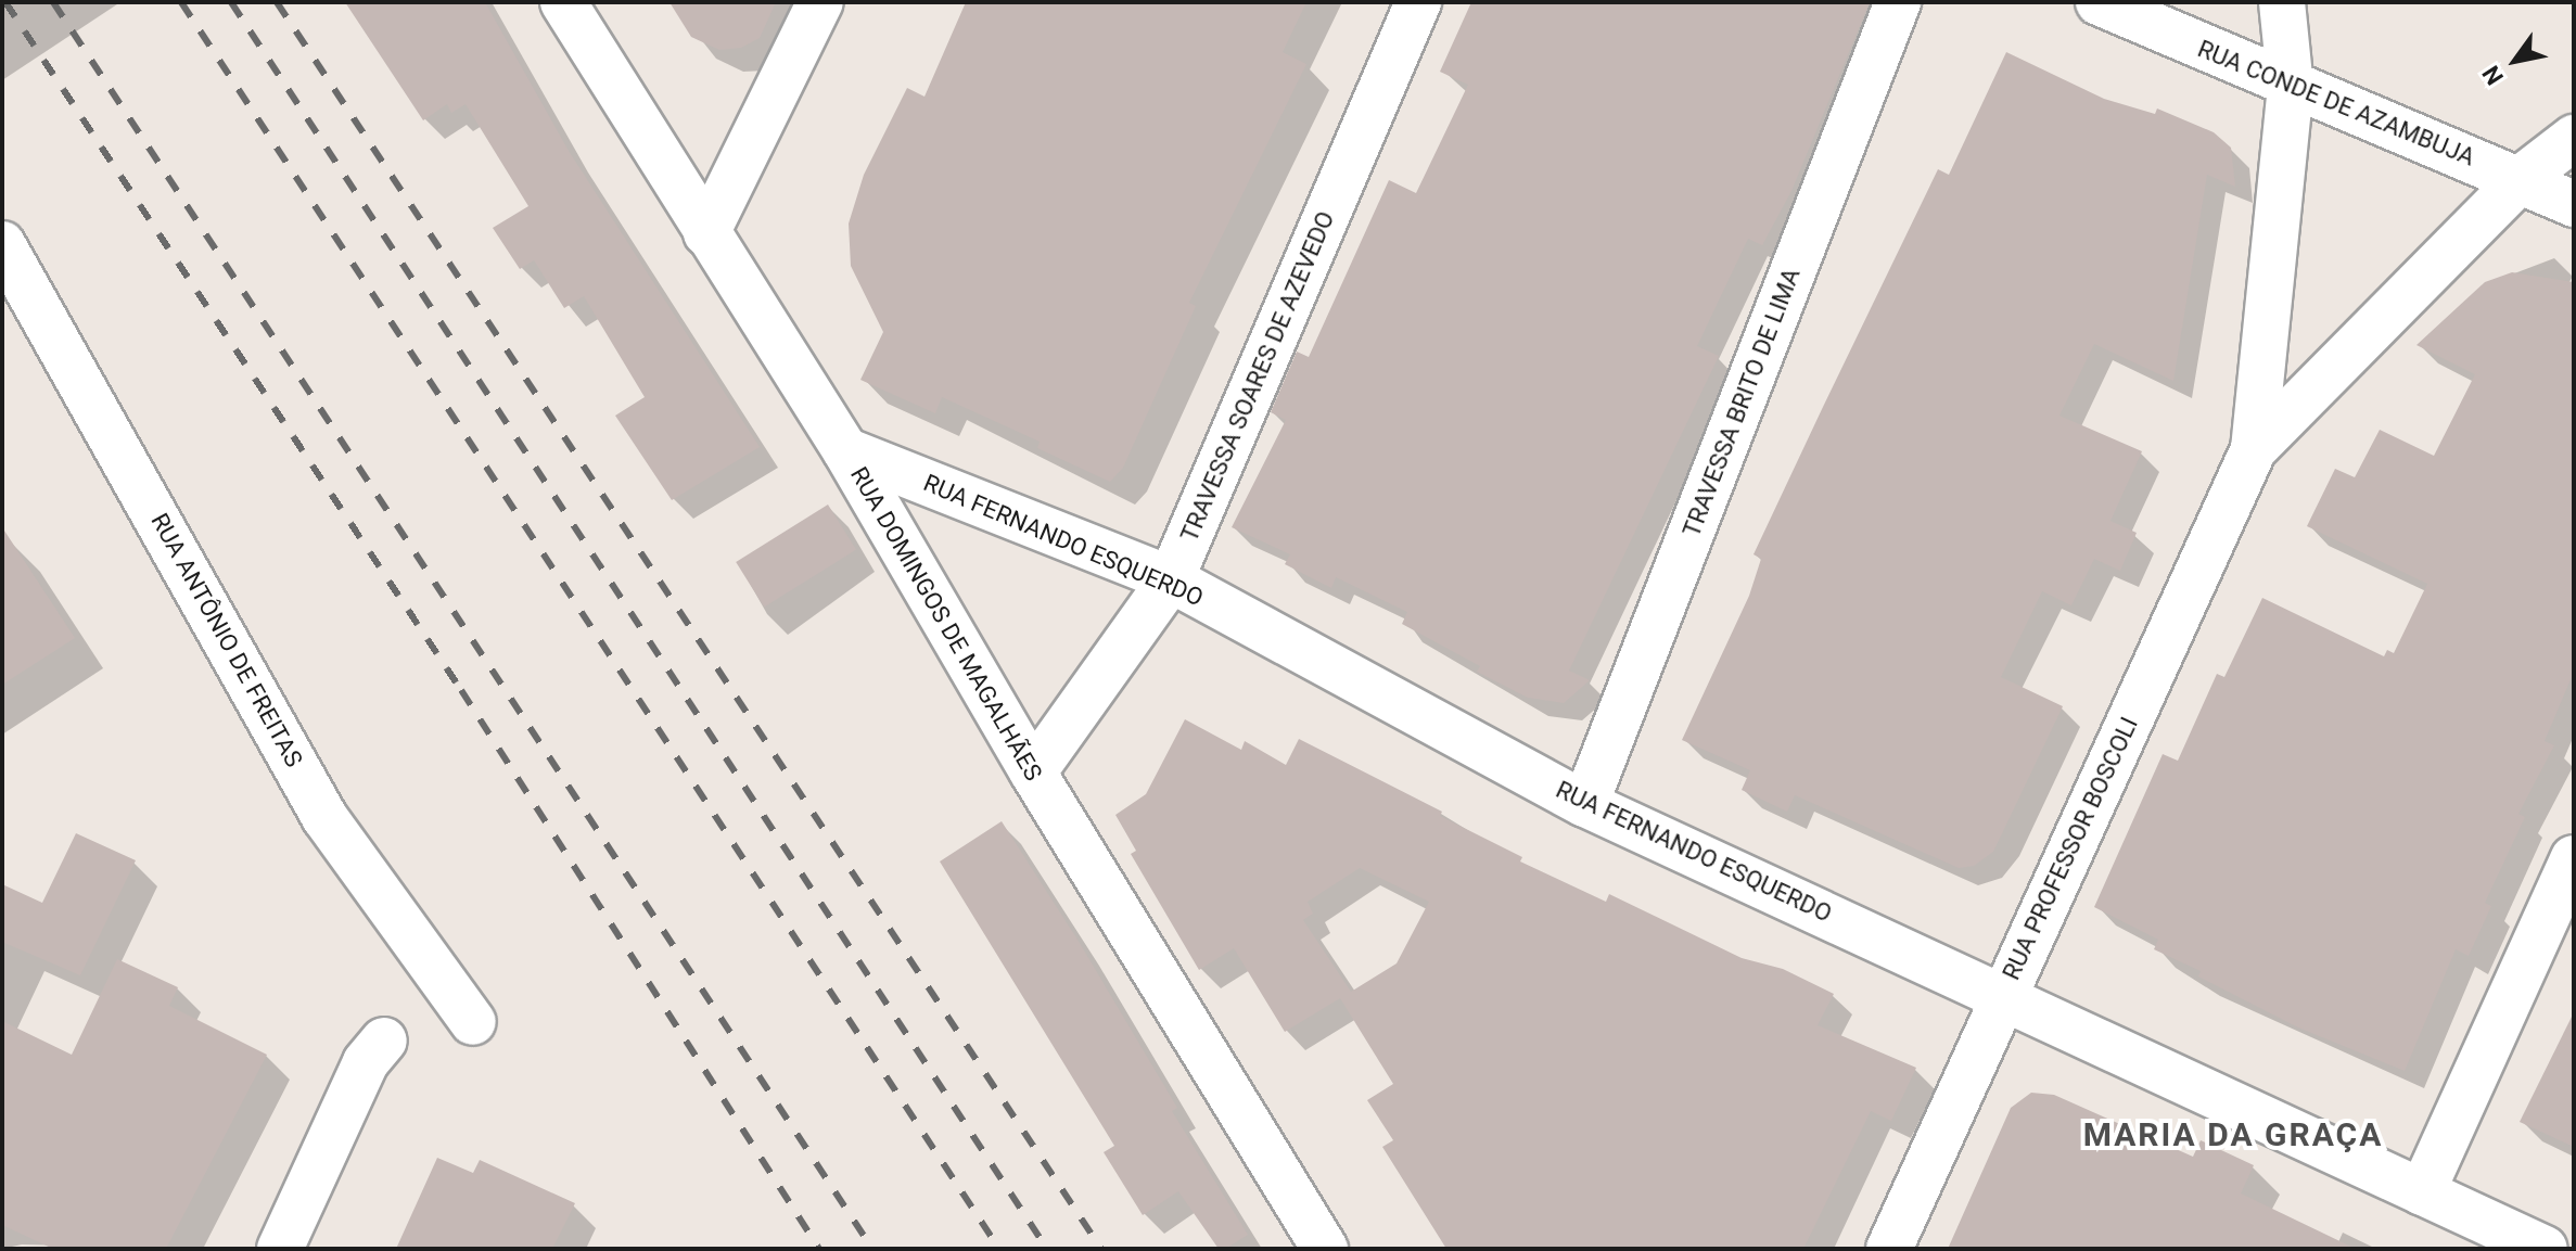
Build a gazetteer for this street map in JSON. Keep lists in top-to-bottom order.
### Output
{
  "streets": {
    "street": [
      "RUA CONDE DE AZAMBUJA",
      "TRAVESSA SOARES DE AZEVEDO",
      "TRAVESSA BRITO DE LIMA",
      "RUA FERNANDO ESQUERDO",
      "RUA DOMINGOS DE MAGALHÃES",
      "RUA ANTÔNIO DE FREITAS",
      "RUA PROFESSOR BOSCOLI"
    ]
  },
  "crossings": [
    ["RUA CONDE DE AZAMBUJA", "RUA PROFESSOR BOSCOLI"],
    ["TRAVESSA SOARES DE AZEVEDO", "RUA FERNANDO ESQUERDO"],
    ["TRAVESSA SOARES DE AZEVEDO", "RUA DOMINGOS DE MAGALHÃES"],
    ["TRAVESSA BRITO DE LIMA", "RUA FERNANDO ESQUERDO"],
    ["RUA FERNANDO ESQUERDO", "RUA DOMINGOS DE MAGALHÃES"],
    ["RUA FERNANDO ESQUERDO", "RUA PROFESSOR BOSCOLI"]
  ],
  "districts": ["MARIA DA GRAÇA"],
  "north": "bottom left"
}
